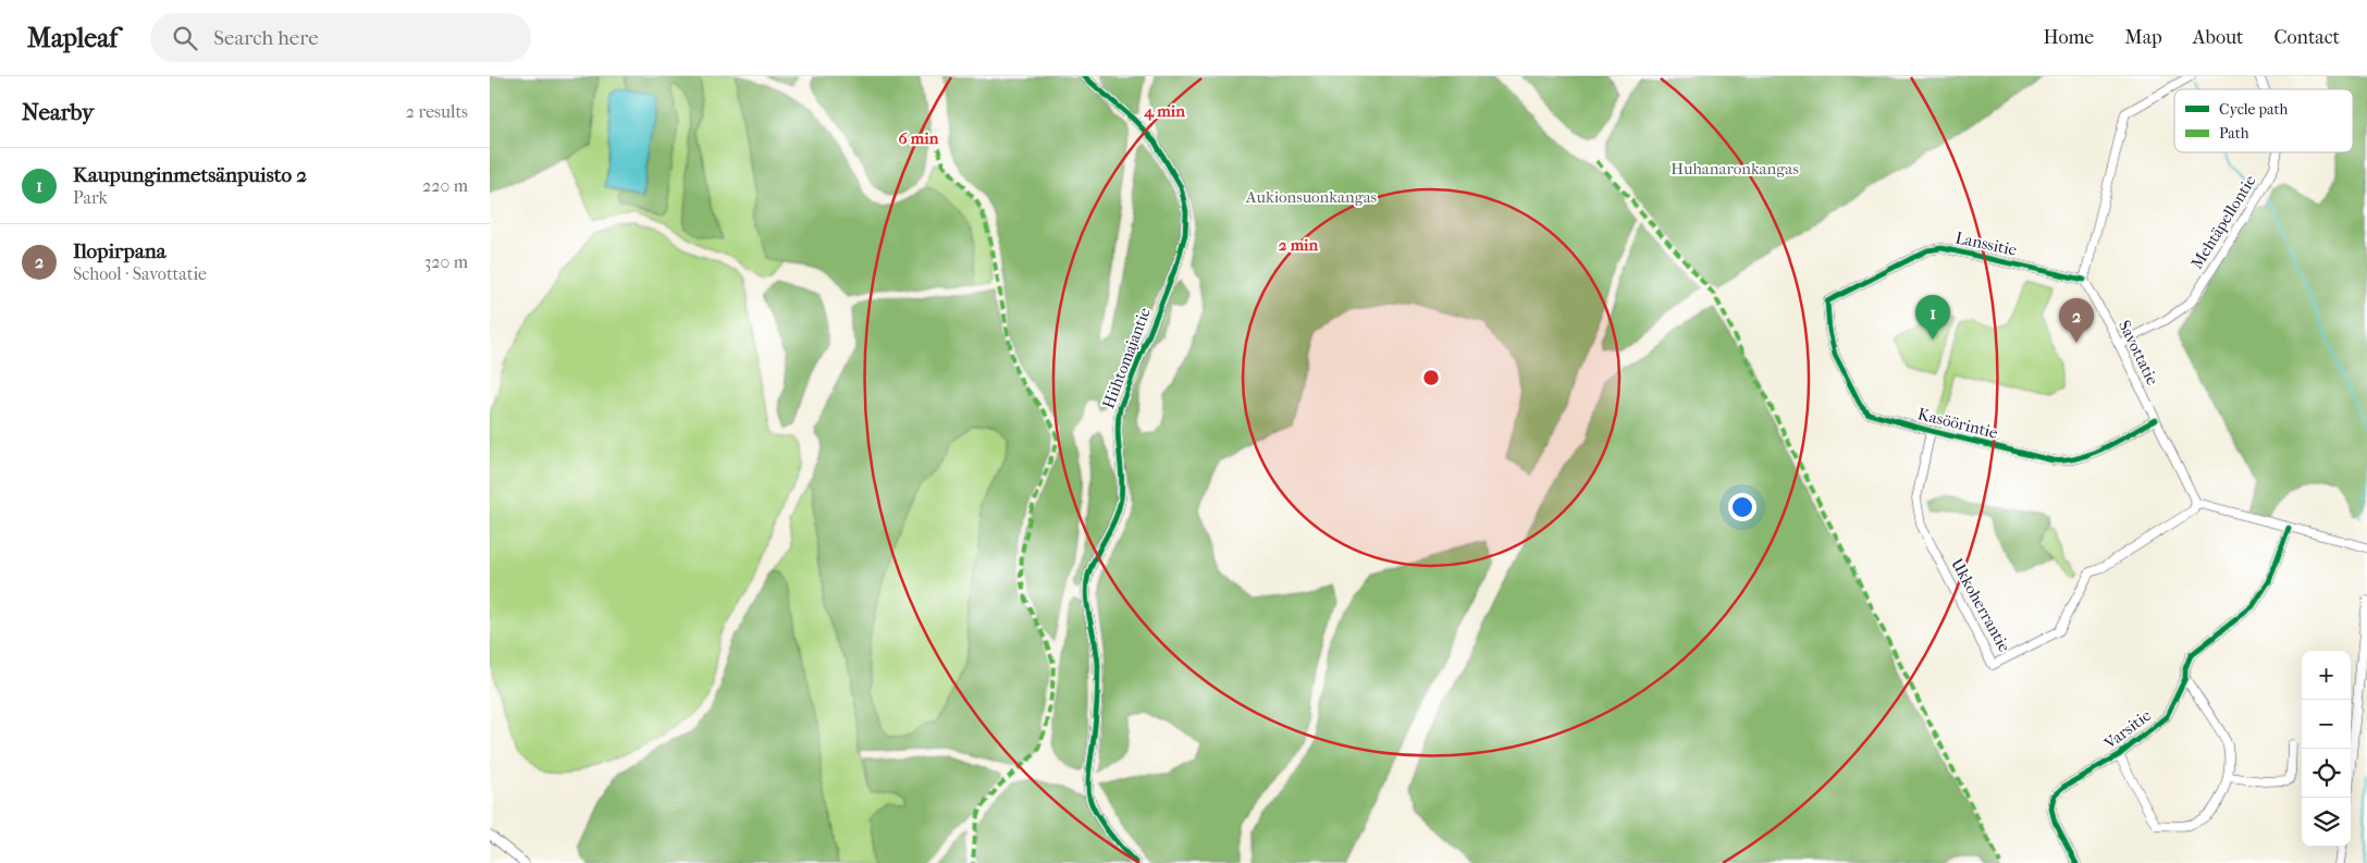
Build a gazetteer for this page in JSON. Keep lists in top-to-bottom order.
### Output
{
  "streets": {
    "street": [
      "Mehtäpellontie",
      "Lanssitie",
      "Savottatie",
      "Hiihtomajantie",
      "Kasöörintie",
      "Ukkoherrantie",
      "Varsitie"
    ]
  },
  "crossings": [
    ["Mehtäpellontie", "Savottatie"],
    ["Lanssitie", "Savottatie"],
    ["Lanssitie", "Kasöörintie"],
    ["Savottatie", "Kasöörintie"],
    ["Savottatie", "Ukkoherrantie"],
    ["Kasöörintie", "Ukkoherrantie"]
  ],
  "parks": ["Huhanaronkangas", "Aukionsuonkangas"],
  "legend": ["Cycle path", "Path"],
  "page": {
    "header": "Mapleaf",
    "search": "Search here",
    "nav": [
      "Home",
      "Map",
      "About",
      "Contact"
    ],
    "heading": ["Nearby", "2 results"],
    "list": [
      {
        "mark": "1",
        "name": "Kaupunginmetsänpuisto 2",
        "note": "Park",
        "value": "220 m"
      },
      {
        "mark": "2",
        "name": "Ilopirpana",
        "note": "School · Savottatie",
        "value": "320 m"
      }
    ],
    "pins": ["1", "2"],
    "map_buttons": ["+", "−"]
  },
  "rings": ["4 min", "6 min", "2 min"]
}
